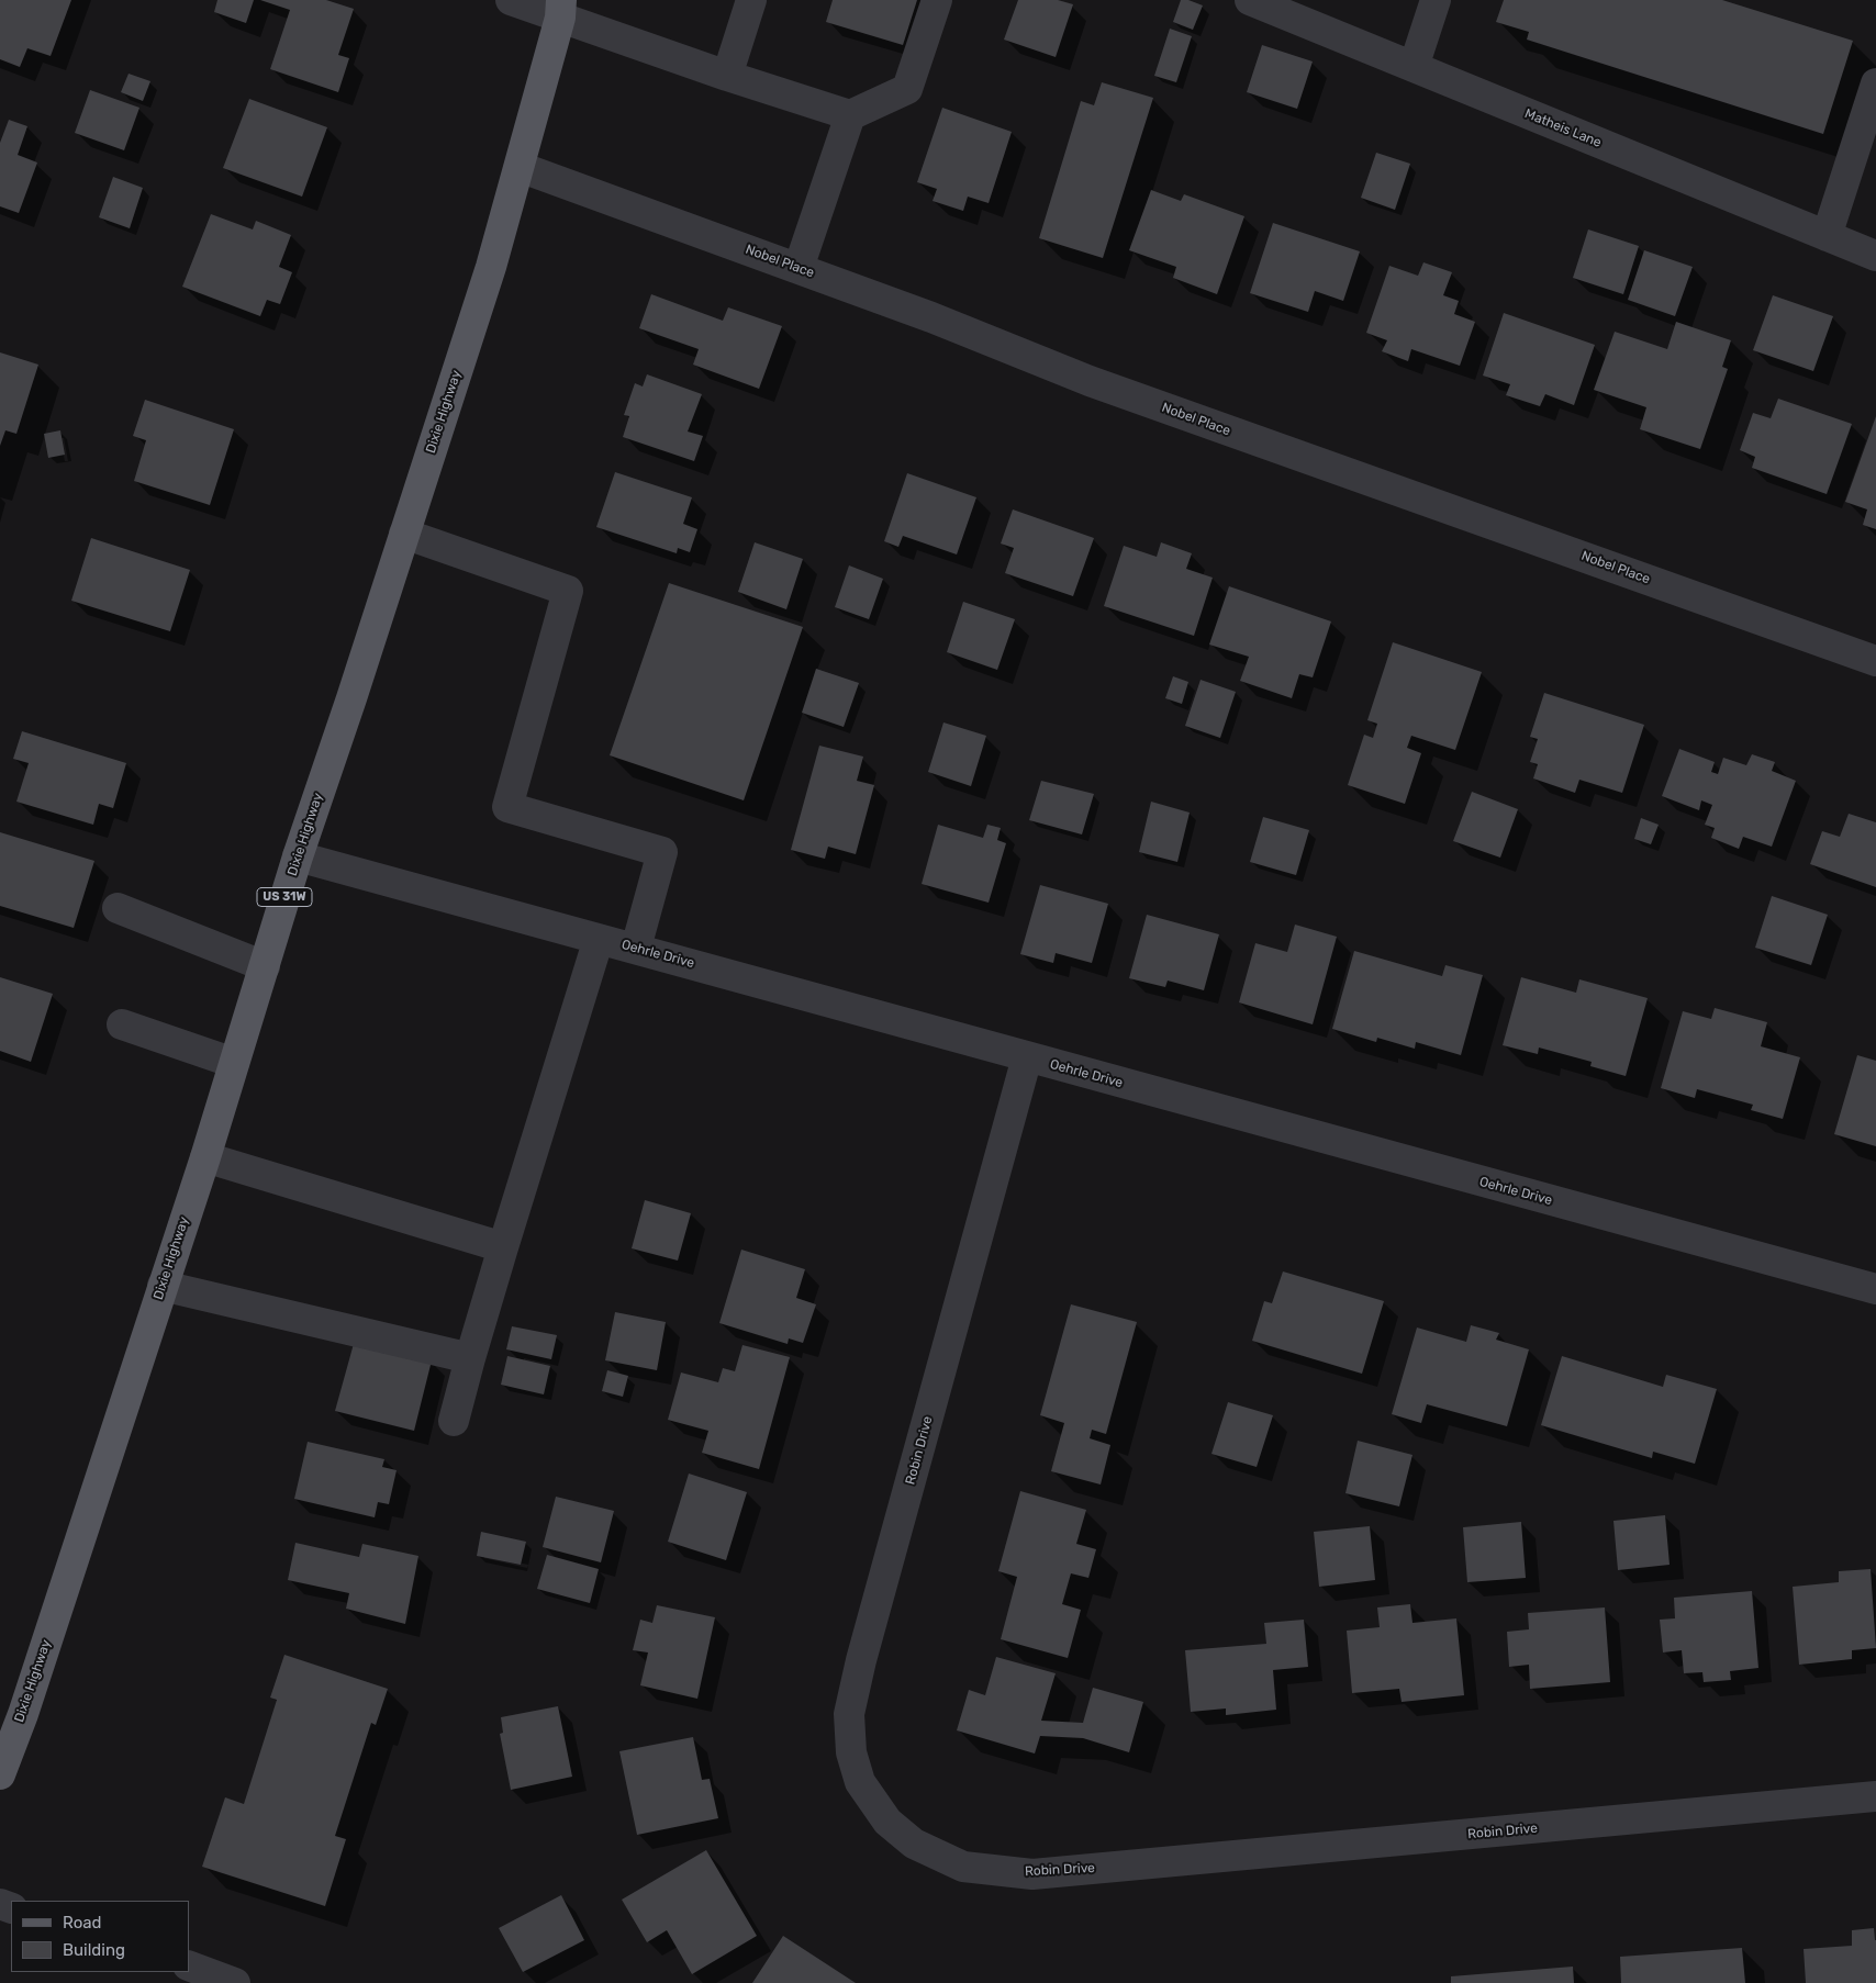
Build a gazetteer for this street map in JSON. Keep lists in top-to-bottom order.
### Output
{
  "streets": {
    "main road": ["Dixie Highway", "US 31W"],
    "street": [
      "Matheis Lane",
      "Nobel Place",
      "Oehrle Drive",
      "Robin Drive"
    ]
  },
  "crossings": [
    ["Nobel Place", "Dixie Highway"],
    ["Dixie Highway", "Oehrle Drive"],
    ["Oehrle Drive", "Robin Drive"]
  ],
  "legend": ["Road", "Building"]
}
